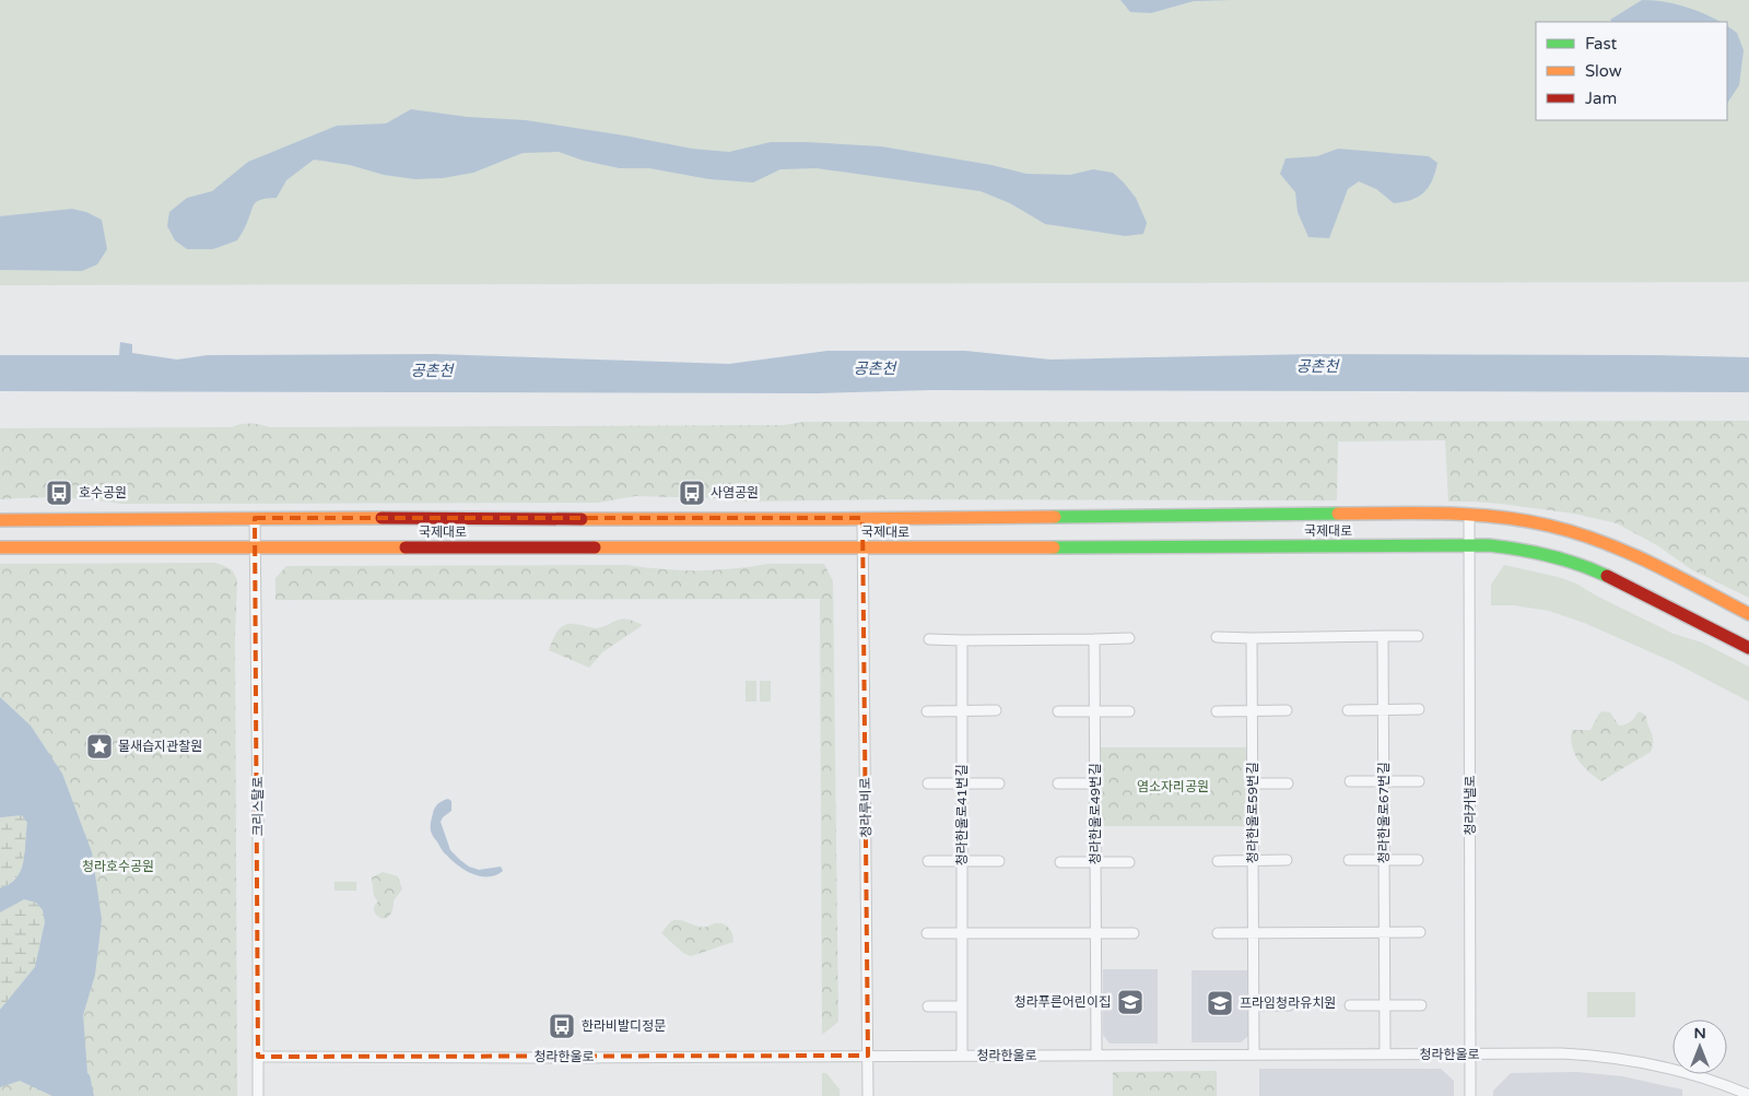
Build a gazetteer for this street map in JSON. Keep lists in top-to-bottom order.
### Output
{
  "streets": {
    "main road": ["국제대로"],
    "street": [
      "청라커낼로",
      "크리스탈로",
      "청라루비로",
      "청라한울로59번길",
      "청라한울로67번길",
      "청라한울로49번길",
      "청라한울로41번길",
      "청라한울로"
    ]
  },
  "crossings": [
    ["국제대로", "청라커낼로"],
    ["국제대로", "크리스탈로"],
    ["국제대로", "청라루비로"],
    ["청라커낼로", "청라한울로"],
    ["크리스탈로", "청라한울로"],
    ["청라루비로", "청라한울로"],
    ["청라한울로59번길", "청라한울로"],
    ["청라한울로67번길", "청라한울로"],
    ["청라한울로49번길", "청라한울로"],
    ["청라한울로41번길", "청라한울로"]
  ],
  "water": ["공촌천"],
  "parks": ["염소자리공원", "청라호수공원"],
  "places": {
    "bus stop": ["호수공원", "사염공원", "한라비발디정문"],
    "place": ["물새습지관찰원"],
    "school or university": ["청라푸른어린이집", "프라임청라유치원"]
  },
  "legend": ["Fast", "Slow", "Jam"],
  "north": "top"
}
